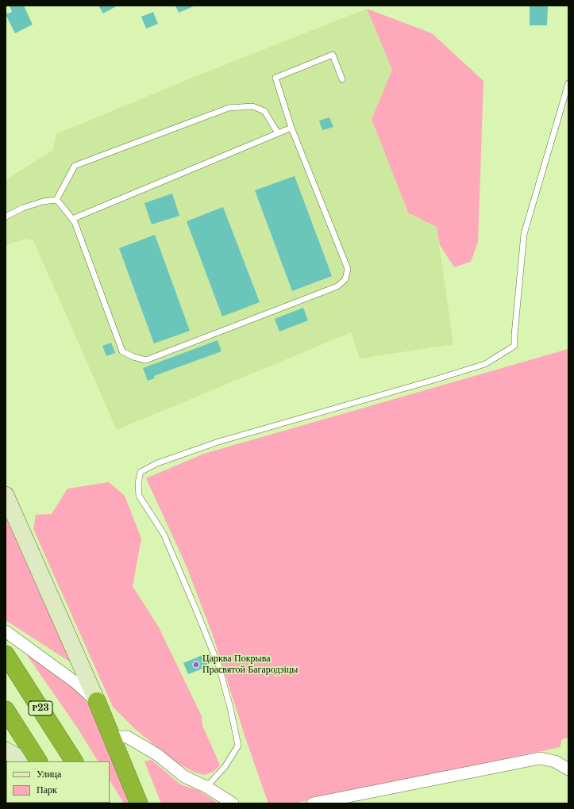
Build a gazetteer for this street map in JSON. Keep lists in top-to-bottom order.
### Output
{
  "streets": {
    "highway": ["Р23"]
  },
  "places": ["Царква Покрыва Прасвятой Багародзіцы"],
  "legend": ["Улица", "Парк"]
}
